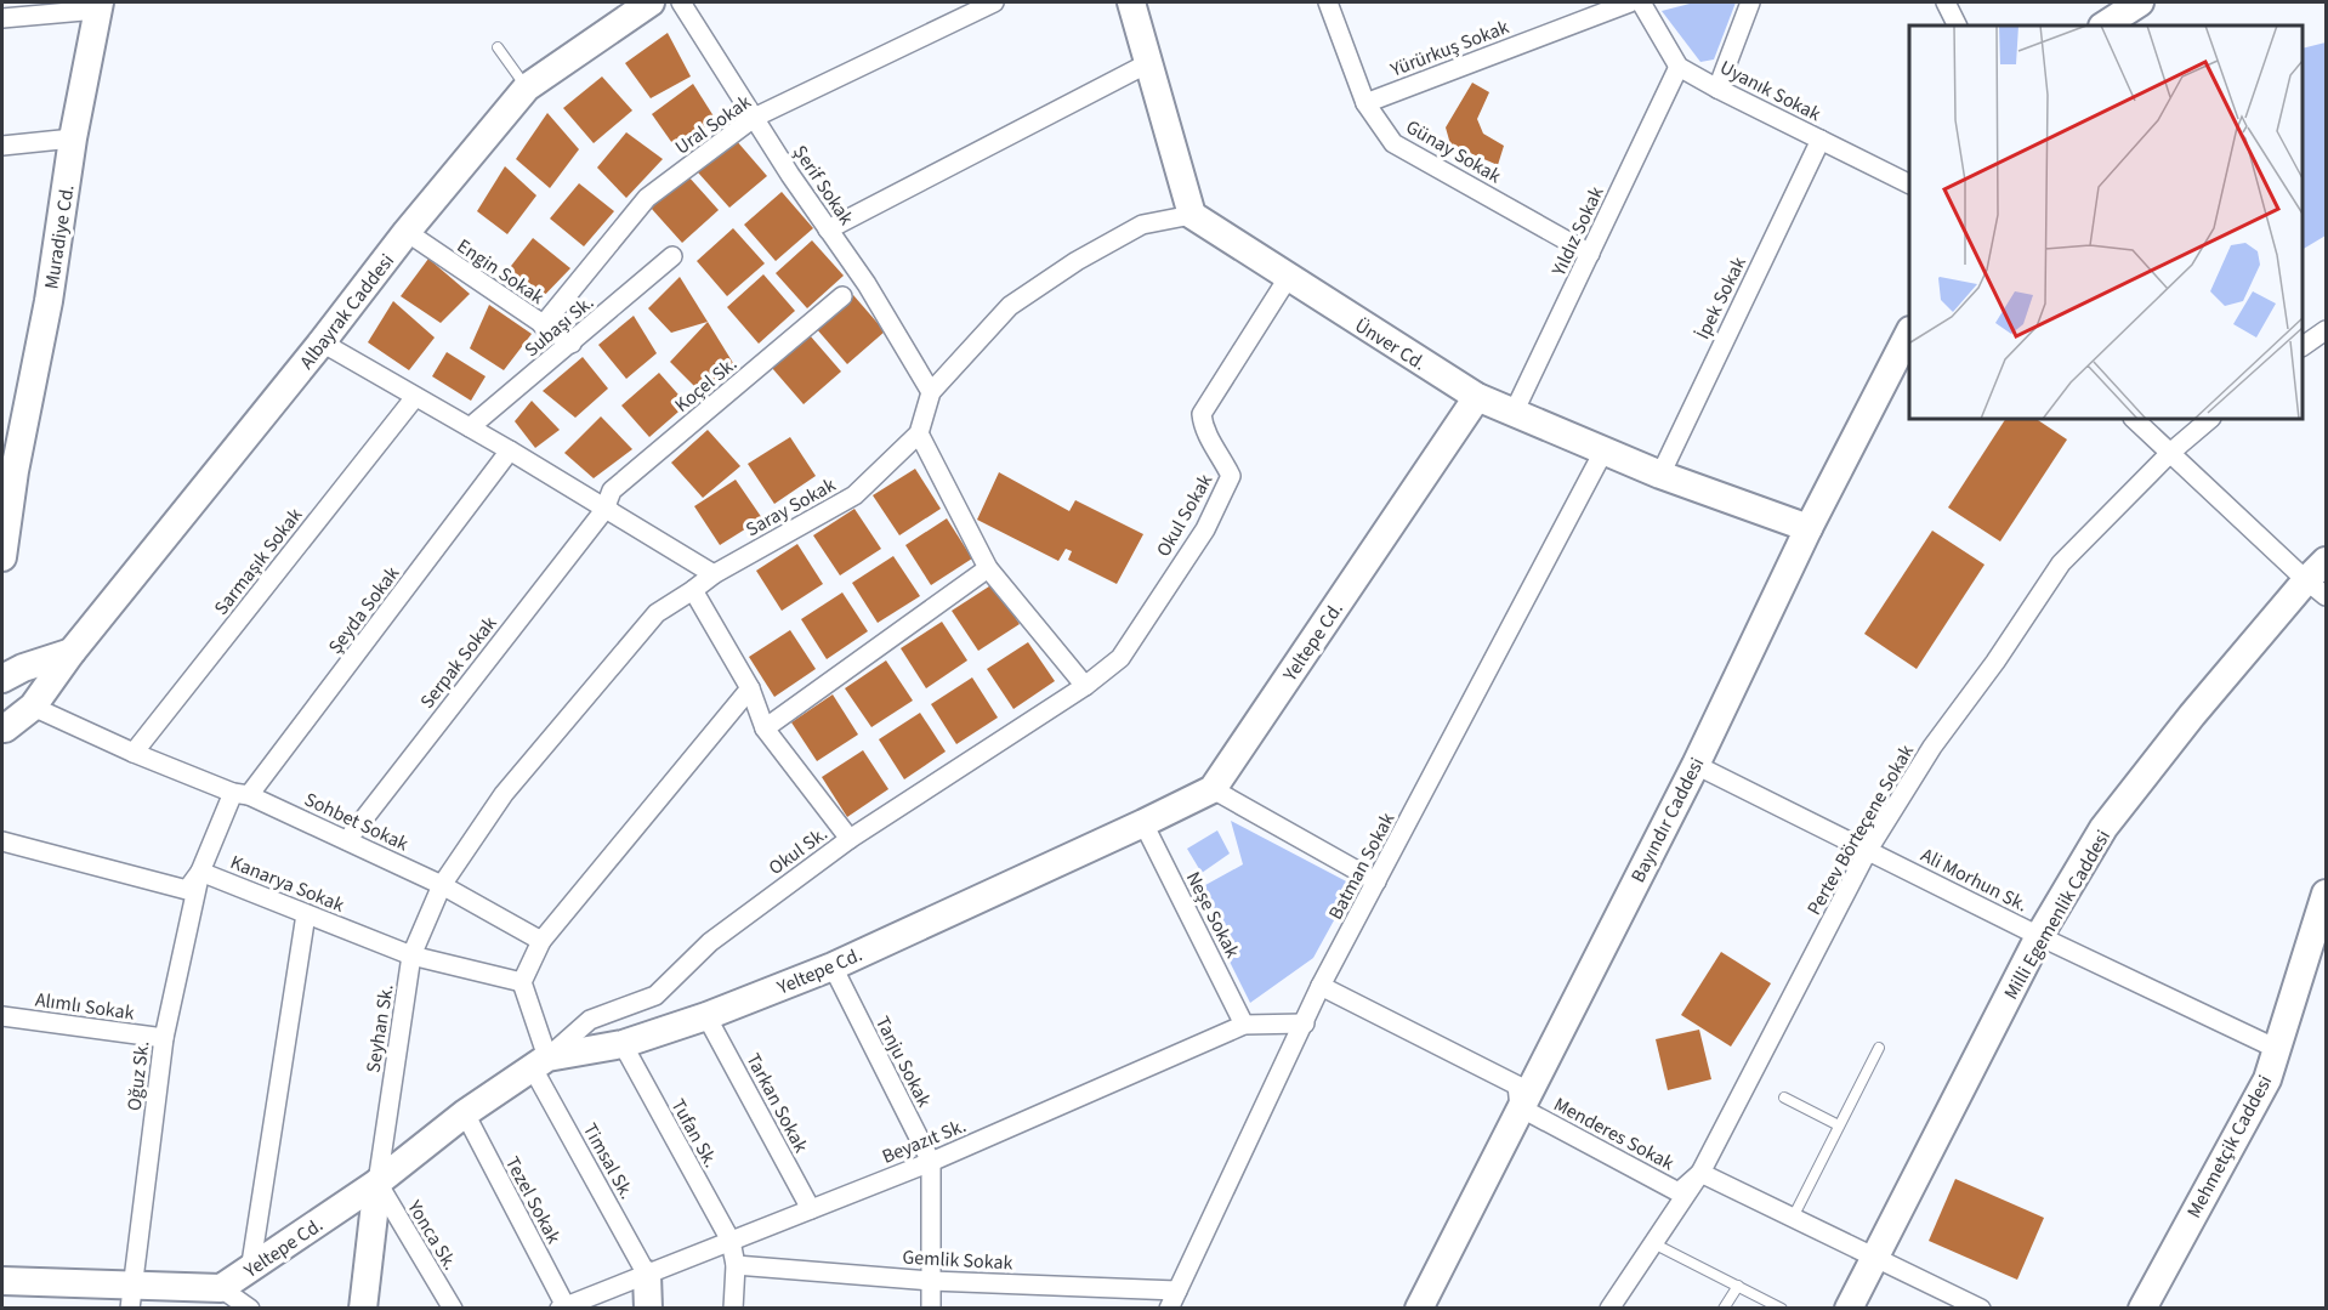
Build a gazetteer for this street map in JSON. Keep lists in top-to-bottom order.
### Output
{
  "streets": {
    "street": [
      "Yürürkuş Sokak",
      "Uyanık Sokak",
      "Ural Sokak",
      "Günay Sokak",
      "Şerif Sokak",
      "Yıldız Sokak",
      "Muradiye Cd.",
      "Engin Sokak",
      "İpek Sokak",
      "Albayrak Caddesi",
      "Subaşı Sk.",
      "Ünver Cd.",
      "Koçel Sk.",
      "Saray Sokak",
      "Okul Sokak",
      "Sarmaşık Sokak",
      "Şeyda Sokak",
      "Yeltepe Cd.",
      "Serpak Sokak",
      "Bayındır Caddesi",
      "Sohbet Sokak",
      "Pertev Börteçene Sokak",
      "Okul Sk.",
      "Batman Sokak",
      "Ali Morhun Sk.",
      "Kanarya Sokak",
      "Neşe Sokak",
      "Milli Egemenlik Caddesi",
      "Alımlı Sokak",
      "Seyhan Sk.",
      "Tanju Sokak",
      "Oğuz Sk.",
      "Tarkan Sokak",
      "Tufan Sk.",
      "Menderes Sokak",
      "Beyazıt Sk.",
      "Mehmetçik Caddesi",
      "Timsal Sk.",
      "Tezel Sokak",
      "Yonca Sk.",
      "Gemlik Sokak"
    ]
  },
  "crossings": [
    ["Yürürkuş Sokak", "Günay Sokak"],
    ["Uyanık Sokak", "Yıldız Sokak"],
    ["Uyanık Sokak", "İpek Sokak"],
    ["Ural Sokak", "Şerif Sokak"],
    ["Ural Sokak", "Engin Sokak"],
    ["Günay Sokak", "Yıldız Sokak"],
    ["Şerif Sokak", "Saray Sokak"],
    ["Yıldız Sokak", "Ünver Cd."],
    ["Engin Sokak", "Albayrak Caddesi"],
    ["Engin Sokak", "Subaşı Sk."],
    ["İpek Sokak", "Ünver Cd."],
    ["Albayrak Caddesi", "Sohbet Sokak"],
    ["Ünver Cd.", "Saray Sokak"],
    ["Ünver Cd.", "Okul Sokak"],
    ["Ünver Cd.", "Yeltepe Cd."],
    ["Ünver Cd.", "Bayındır Caddesi"],
    ["Ünver Cd.", "Batman Sokak"],
    ["Koçel Sk.", "Serpak Sokak"],
    ["Saray Sokak", "Sohbet Sokak"],
    ["Saray Sokak", "Seyhan Sk."],
    ["Okul Sokak", "Okul Sk."],
    ["Sarmaşık Sokak", "Sohbet Sokak"],
    ["Şeyda Sokak", "Sohbet Sokak"],
    ["Şeyda Sokak", "Kanarya Sokak"],
    ["Şeyda Sokak", "Oğuz Sk."],
    ["Yeltepe Cd.", "Okul Sk."],
    ["Yeltepe Cd.", "Neşe Sokak"],
    ["Yeltepe Cd.", "Seyhan Sk."],
    ["Yeltepe Cd.", "Tanju Sokak"],
    ["Yeltepe Cd.", "Oğuz Sk."],
    ["Yeltepe Cd.", "Tarkan Sokak"],
    ["Yeltepe Cd.", "Tufan Sk."],
    ["Yeltepe Cd.", "Timsal Sk."],
    ["Yeltepe Cd.", "Tezel Sokak"],
    ["Yeltepe Cd.", "Yonca Sk."],
    ["Serpak Sokak", "Sohbet Sokak"],
    ["Bayındır Caddesi", "Ali Morhun Sk."],
    ["Bayındır Caddesi", "Menderes Sokak"],
    ["Sohbet Sokak", "Seyhan Sk."],
    ["Pertev Börteçene Sokak", "Ali Morhun Sk."],
    ["Pertev Börteçene Sokak", "Menderes Sokak"],
    ["Okul Sk.", "Timsal Sk."],
    ["Batman Sokak", "Beyazıt Sk."],
    ["Batman Sokak", "Gemlik Sokak"],
    ["Ali Morhun Sk.", "Milli Egemenlik Caddesi"],
    ["Ali Morhun Sk.", "Mehmetçik Caddesi"],
    ["Kanarya Sokak", "Seyhan Sk."],
    ["Kanarya Sokak", "Oğuz Sk."],
    ["Neşe Sokak", "Beyazıt Sk."],
    ["Milli Egemenlik Caddesi", "Menderes Sokak"],
    ["Alımlı Sokak", "Oğuz Sk."],
    ["Seyhan Sk.", "Yonca Sk."],
    ["Tanju Sokak", "Beyazıt Sk."],
    ["Tanju Sokak", "Gemlik Sokak"],
    ["Tarkan Sokak", "Beyazıt Sk."],
    ["Tufan Sk.", "Beyazıt Sk."],
    ["Tufan Sk.", "Gemlik Sokak"],
    ["Beyazıt Sk.", "Timsal Sk."],
    ["Beyazıt Sk.", "Tezel Sokak"]
  ]
}
